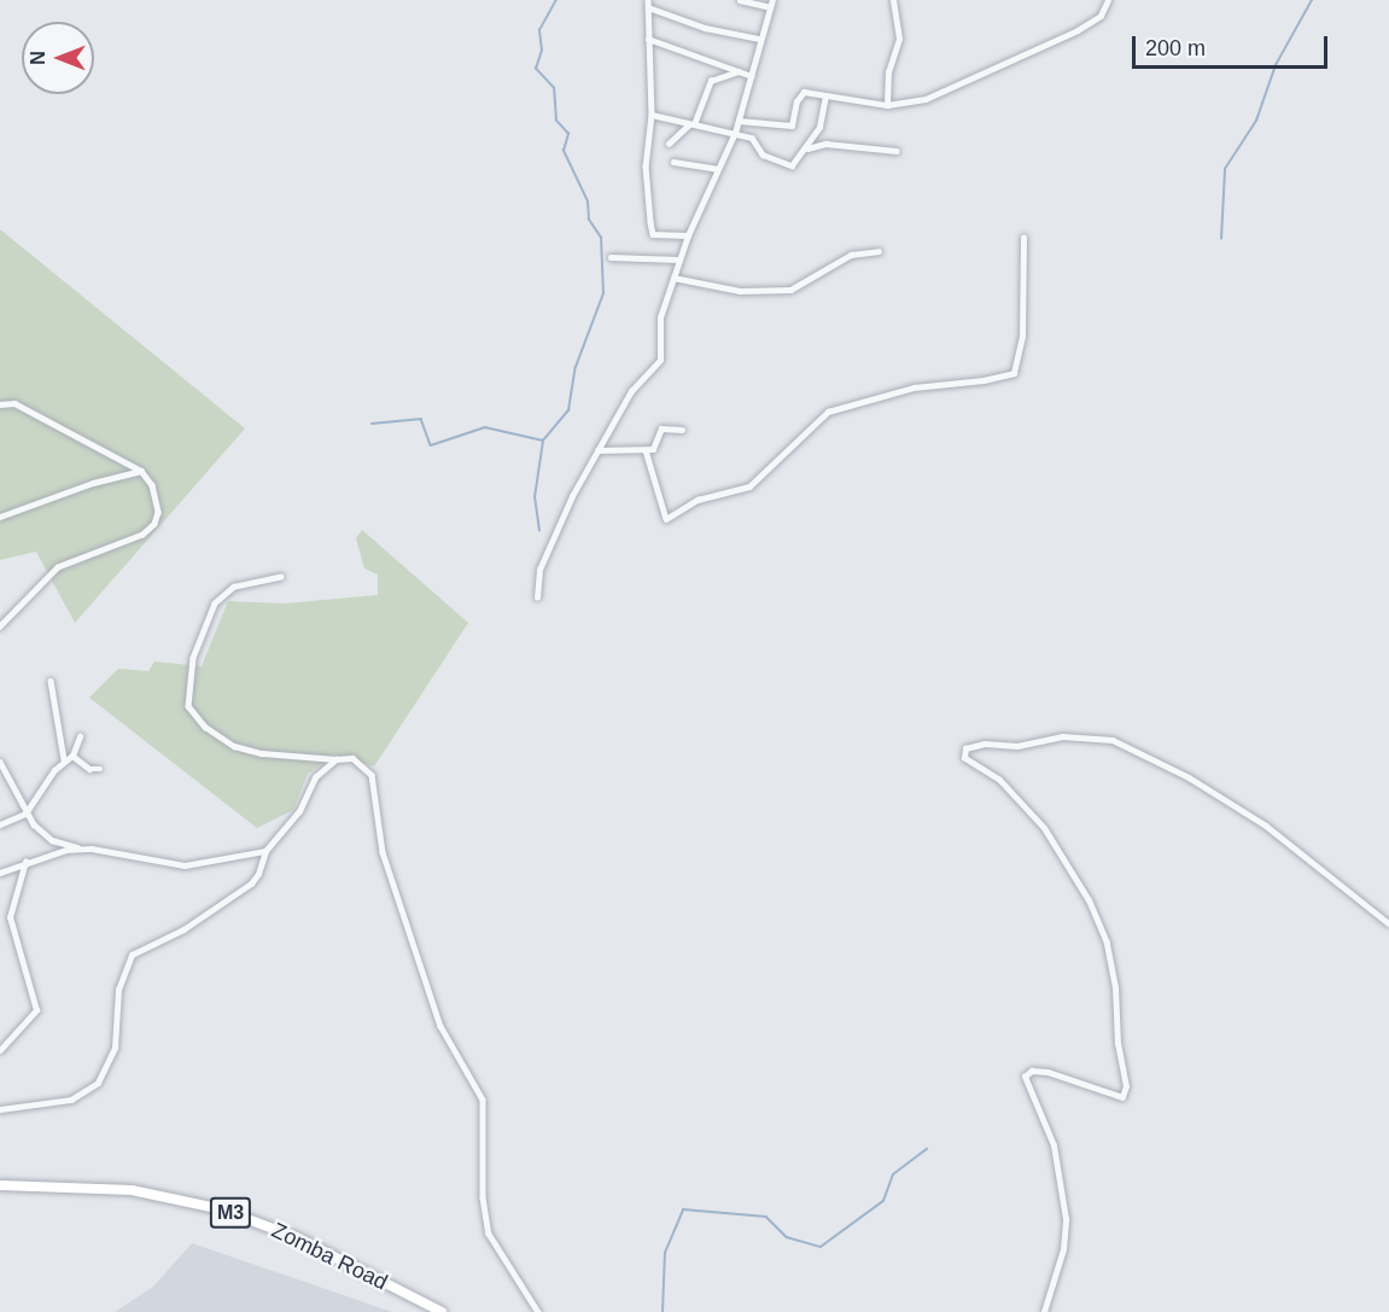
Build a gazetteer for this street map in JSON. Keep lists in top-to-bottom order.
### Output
{
  "streets": {
    "highway": ["M3", "Zomba Road"]
  },
  "scale_bar": "200 m",
  "north": "left"
}
